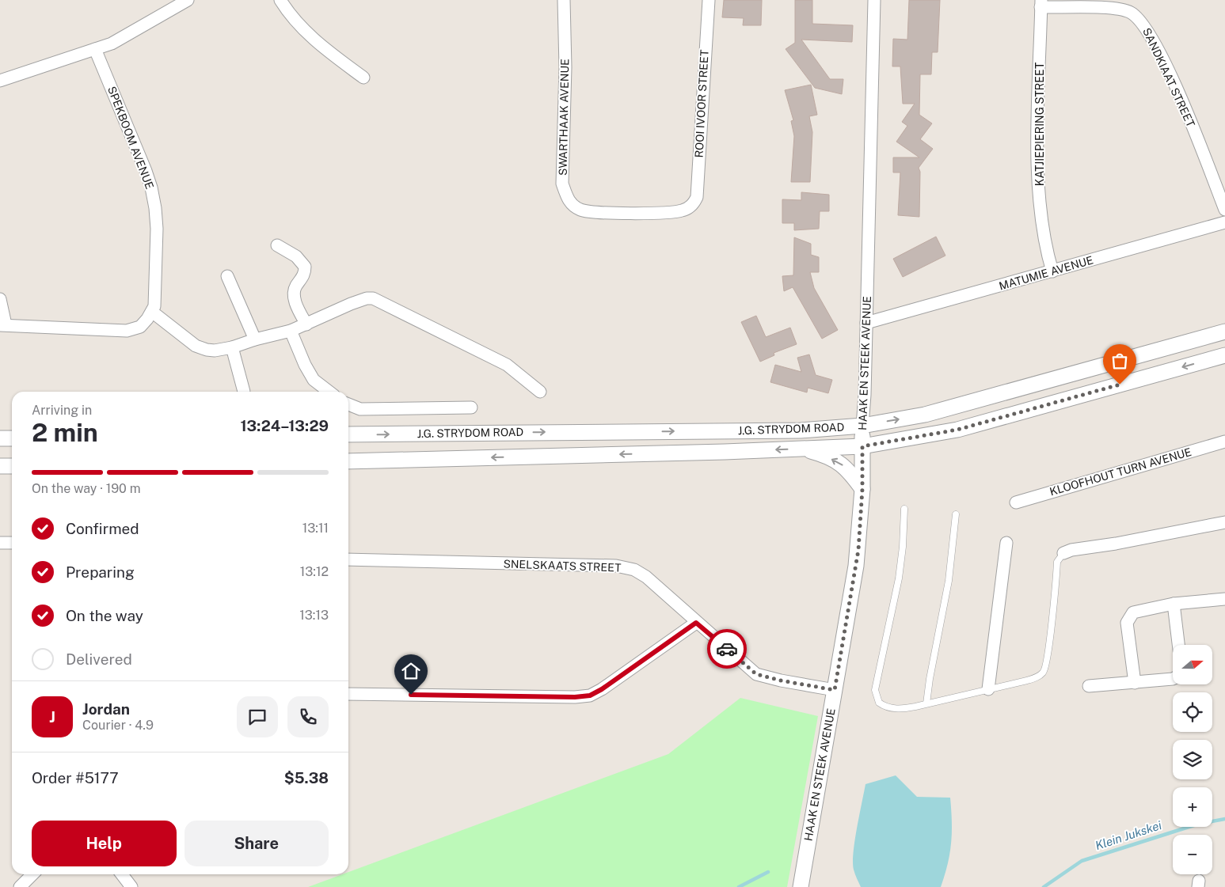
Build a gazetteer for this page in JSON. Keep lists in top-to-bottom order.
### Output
{
  "streets": {
    "street": [
      "SANDKIAAT STREET",
      "ROOI IVOOR STREET",
      "SWARTHAAK AVENUE",
      "KATJIEPIERING STREET",
      "SPEKBOOM AVENUE",
      "MATUMIE AVENUE",
      "HAAK EN STEEK AVENUE",
      "J.G. STRYDOM ROAD",
      "KLOOFHOUT TURN AVENUE",
      "SNELSKAATS STREET"
    ]
  },
  "crossings": [
    ["SANDKIAAT STREET", "KATJIEPIERING STREET"],
    ["ROOI IVOOR STREET", "SWARTHAAK AVENUE"],
    ["KATJIEPIERING STREET", "MATUMIE AVENUE"],
    ["MATUMIE AVENUE", "HAAK EN STEEK AVENUE"],
    ["HAAK EN STEEK AVENUE", "J.G. STRYDOM ROAD"],
    ["HAAK EN STEEK AVENUE", "SNELSKAATS STREET"]
  ],
  "water": ["Klein Jukskei"],
  "north": "right",
  "page": {
    "heading": ["2 min", "Arriving in", "13:24–13:29"],
    "panel": [
      "Jordan",
      "Courier · 4.9",
      "Order #5177",
      "$5.38"
    ],
    "bar": "On the way · 190 m",
    "list": [
      ["Confirmed", "13:11"],
      ["Preparing", "13:12"],
      ["On the way", "13:13"],
      "Delivered"
    ],
    "map_buttons": ["+", "−"],
    "round": "J",
    "buttons": ["Help", "Share"]
  }
}
